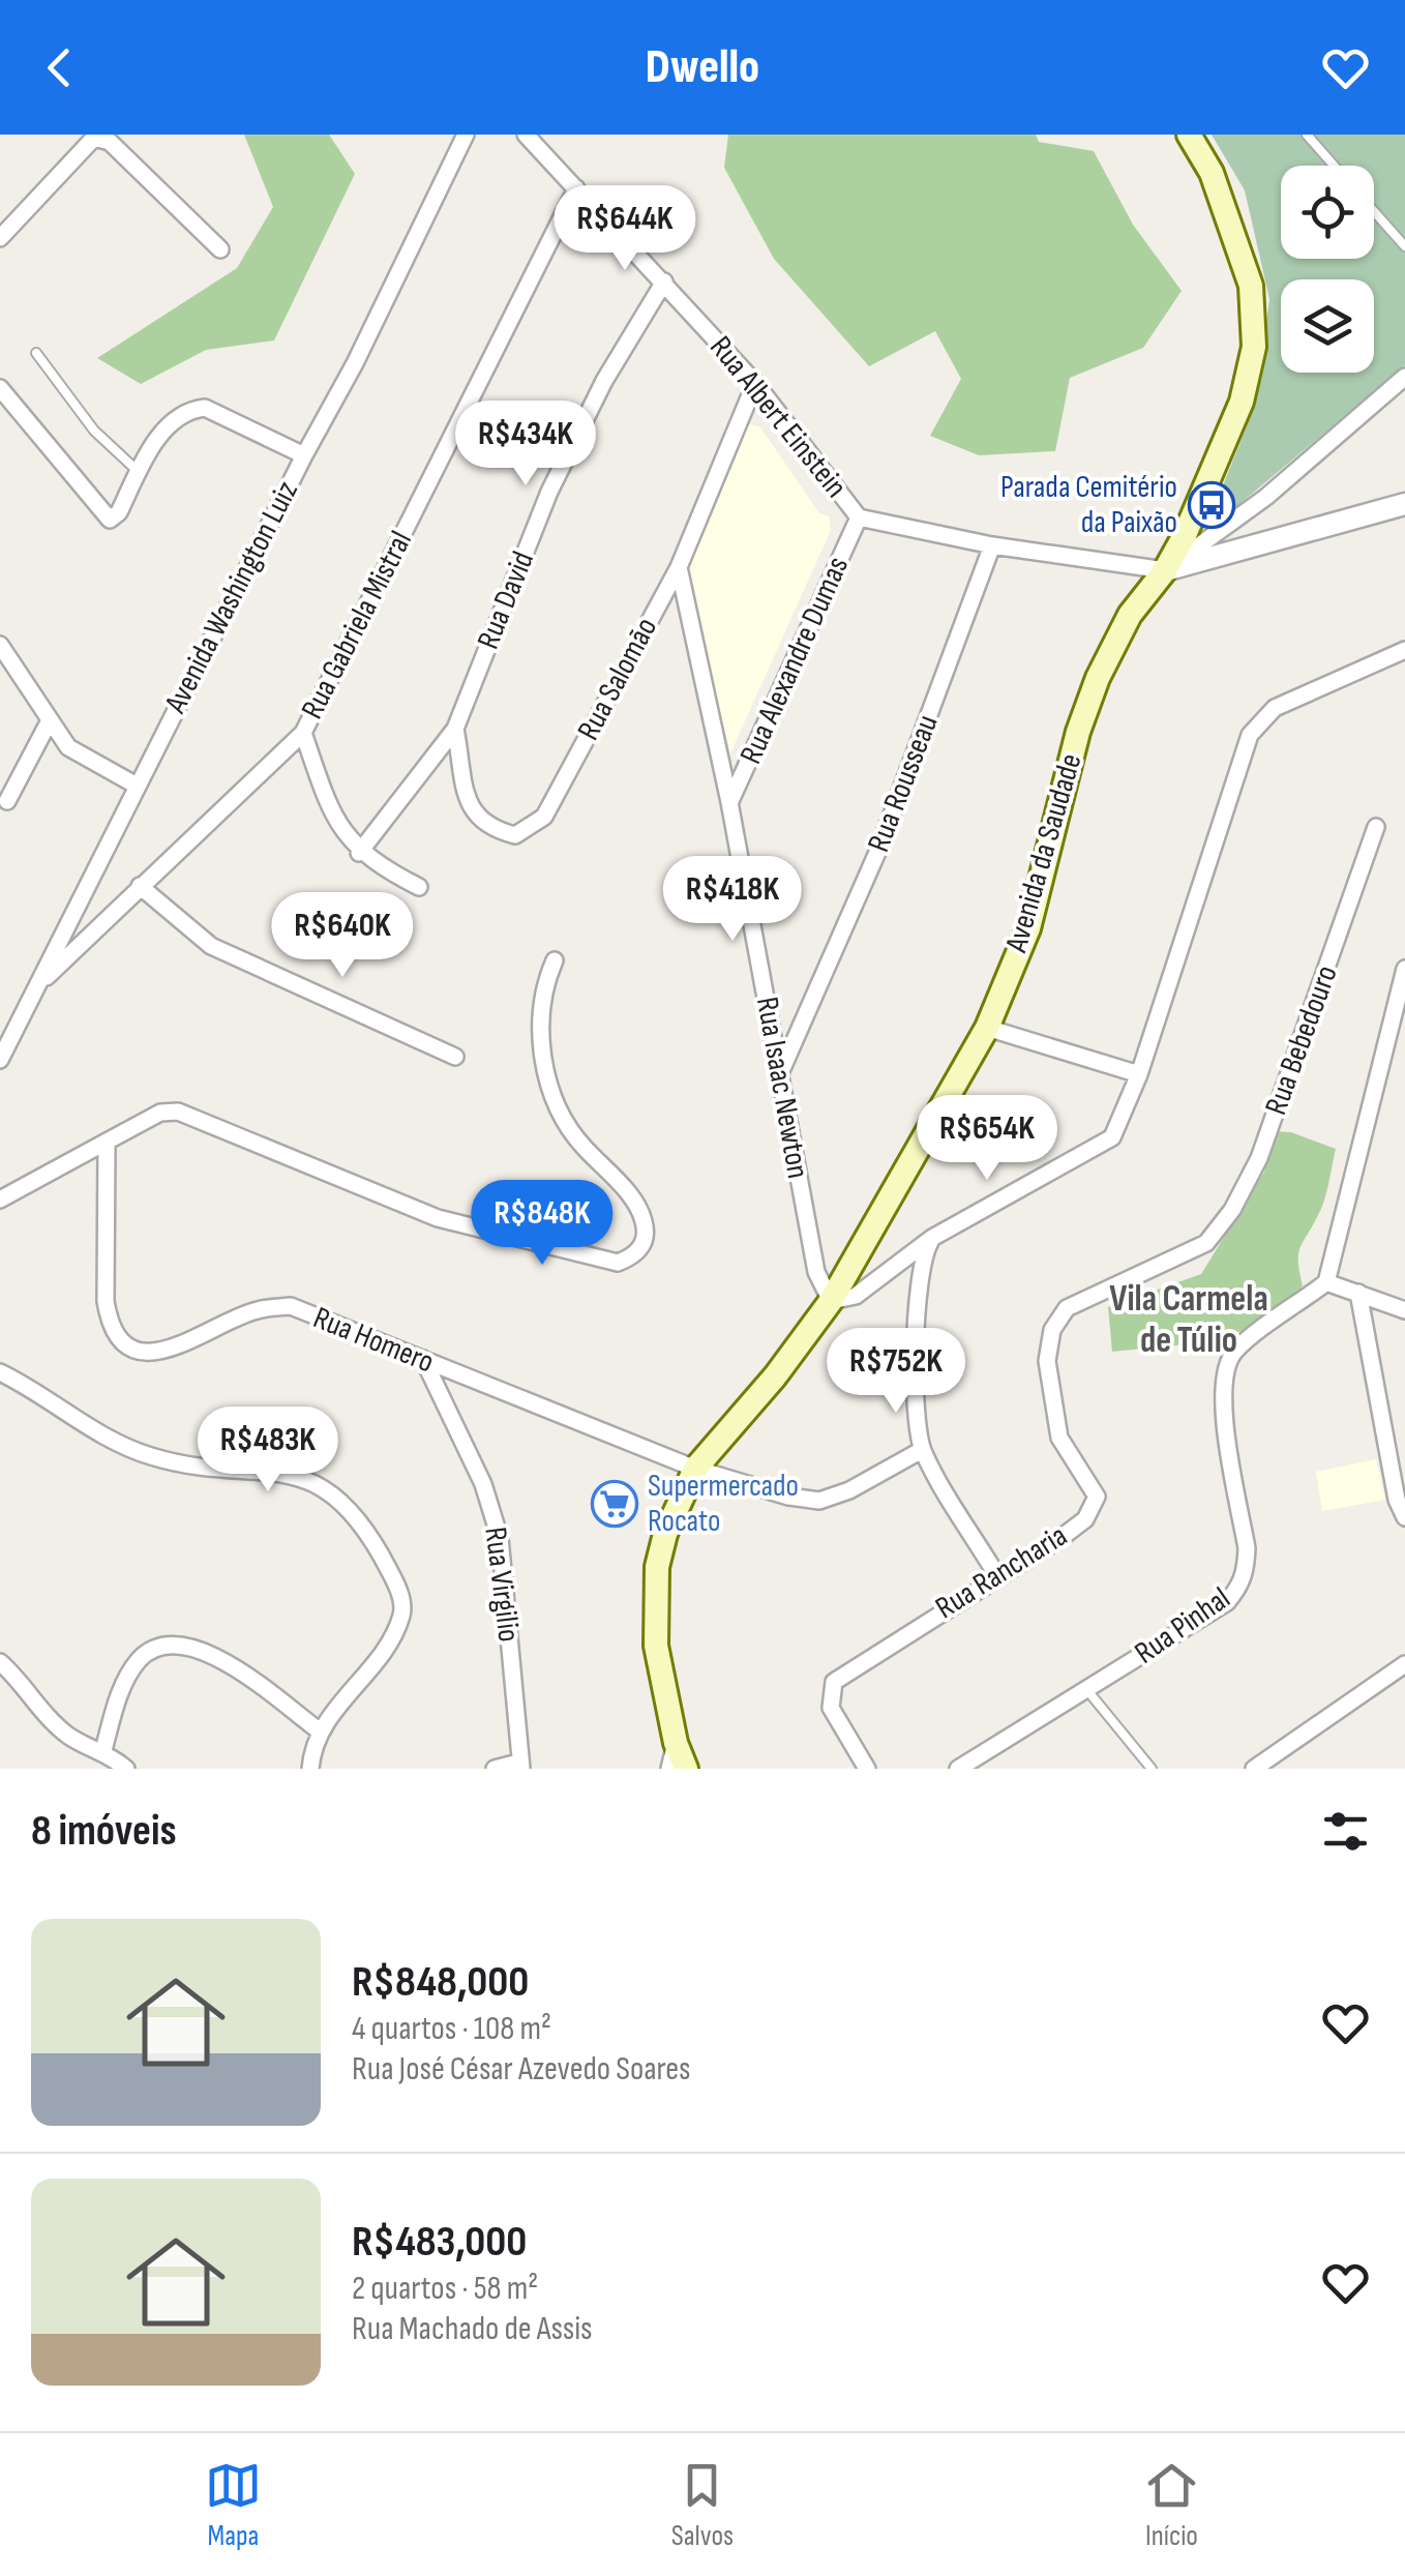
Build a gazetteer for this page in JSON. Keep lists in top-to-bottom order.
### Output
{
  "streets": {
    "main road": ["Avenida da Saudade"],
    "street": [
      "Rua Albert Einstein",
      "Avenida Washington Luiz",
      "Rua David",
      "Rua Gabriela Mistral",
      "Rua Alexandre Dumas",
      "Rua Salomão",
      "Rua Rousseau",
      "Rua Bebedouro",
      "Rua Isaac Newton",
      "Rua Homero",
      "Rua Rancharia",
      "Rua Virgilio",
      "Rua Pinhal"
    ]
  },
  "crossings": [
    ["Rua Albert Einstein", "Rua David"],
    ["Rua Albert Einstein", "Rua Gabriela Mistral"],
    ["Rua Albert Einstein", "Rua Alexandre Dumas"],
    ["Rua Albert Einstein", "Rua Salomão"],
    ["Rua Albert Einstein", "Rua Rousseau"],
    ["Rua Albert Einstein", "Avenida da Saudade"],
    ["Avenida Washington Luiz", "Rua Gabriela Mistral"],
    ["Rua David", "Rua Salomão"],
    ["Rua Alexandre Dumas", "Rua Isaac Newton"],
    ["Rua Salomão", "Rua Isaac Newton"],
    ["Rua Rousseau", "Rua Isaac Newton"],
    ["Avenida da Saudade", "Rua Isaac Newton"],
    ["Avenida da Saudade", "Rua Homero"],
    ["Rua Bebedouro", "Rua Rancharia"],
    ["Rua Homero", "Rua Virgilio"]
  ],
  "districts": ["Vila Carmela de Túlio"],
  "places": {
    "bus stop": ["Parada Cemitério da Paixão"],
    "supermarket": ["Supermercado Rocato"]
  },
  "page": {
    "header": "Dwello",
    "price": [
      "R$644K",
      "R$434K",
      "R$418K",
      "R$640K",
      "R$654K",
      "R$848K",
      "R$752K",
      "R$483K"
    ],
    "heading": "8 imóveis",
    "list": [
      {
        "name": "R$848,000",
        "note": "4 quartos · 108 m² · Rua José César Azevedo Soares"
      },
      {
        "name": "R$483,000",
        "note": "2 quartos · 58 m² · Rua Machado de Assis"
      }
    ],
    "tabs": ["Mapa", "Salvos", "Início"]
  }
}
